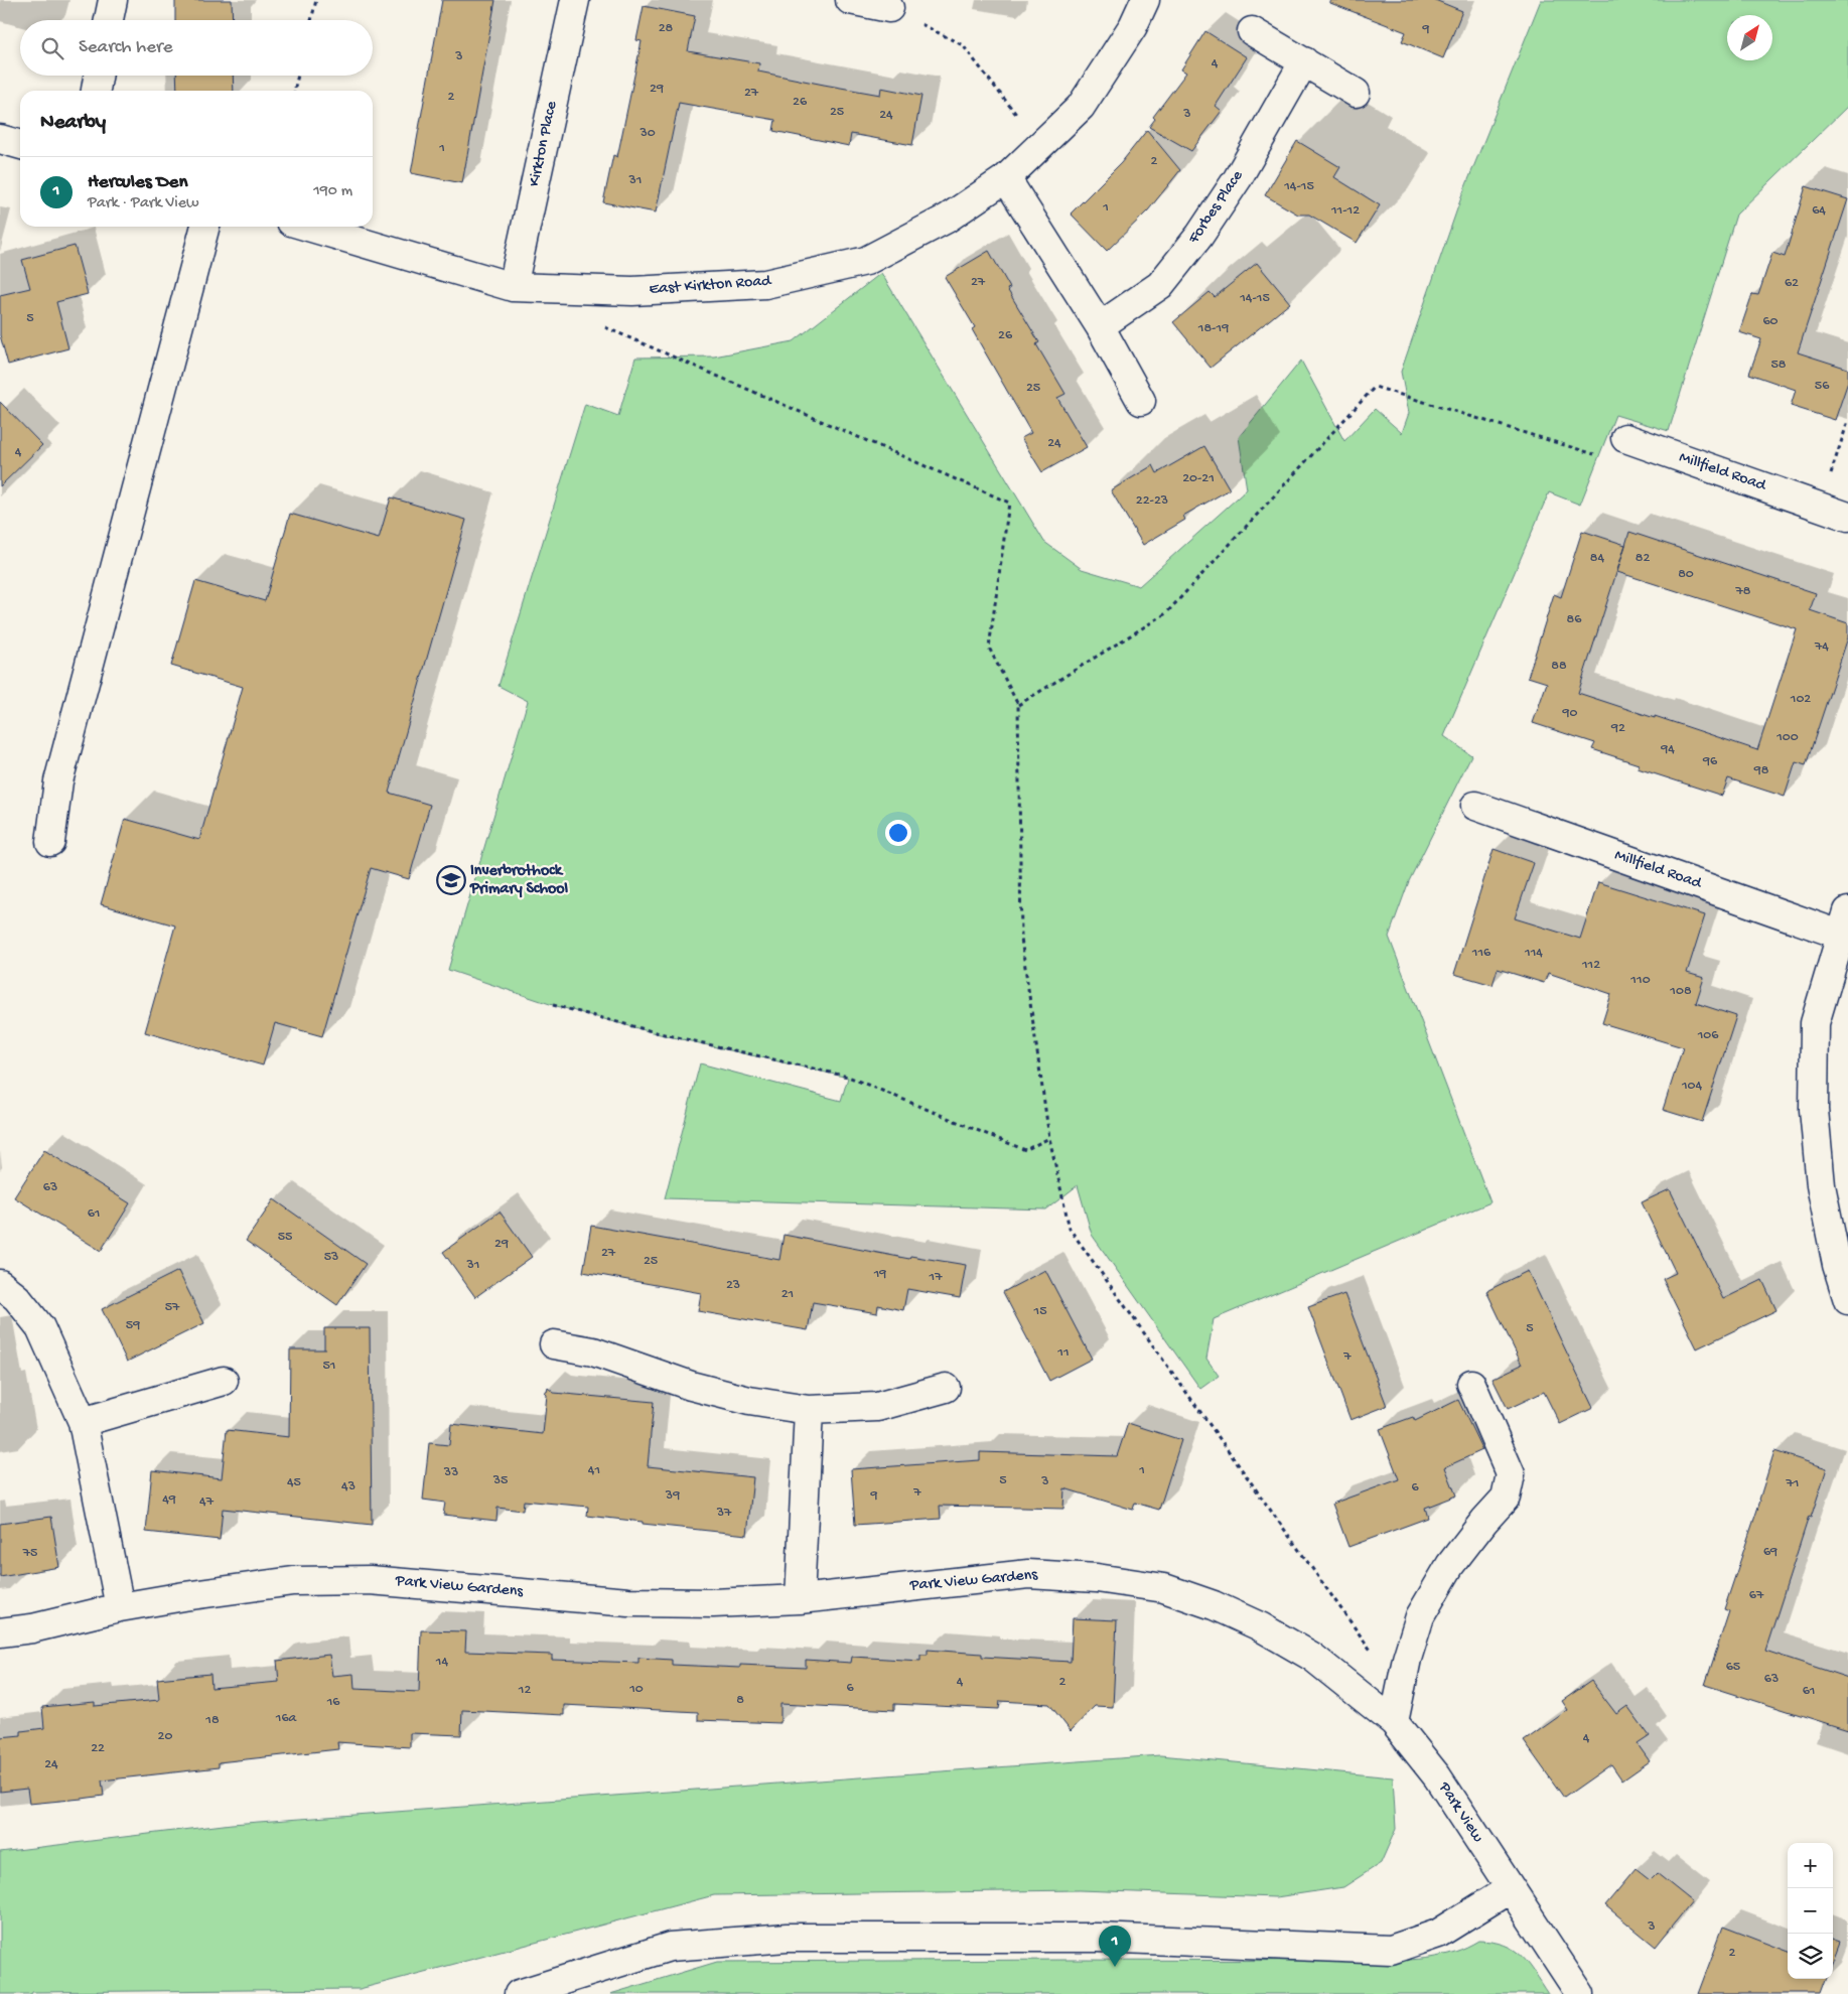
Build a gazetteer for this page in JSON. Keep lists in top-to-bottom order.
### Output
{
  "streets": {
    "street": [
      "Kirkton Place",
      "Forbes Place",
      "East Kirkton Road",
      "Millfield Road",
      "Park View Gardens",
      "Park View"
    ]
  },
  "crossings": [
    ["Kirkton Place", "East Kirkton Road"],
    ["Park View Gardens", "Park View"]
  ],
  "places": {
    "school or university": ["Inverbrothock Primary School"]
  },
  "house_numbers": [
    "28",
    "9",
    "3",
    "4",
    "29",
    "27",
    "2",
    "26",
    "25",
    "3",
    "24",
    "30",
    "1",
    "2",
    "31",
    "14-15",
    "1",
    "11-12",
    "64",
    "27",
    "62",
    "14-15",
    "5",
    "60",
    "18-19",
    "26",
    "58",
    "56",
    "25",
    "24",
    "4",
    "20-21",
    "22-23",
    "84",
    "82",
    "80",
    "78",
    "86",
    "74",
    "88",
    "102",
    "90",
    "92",
    "100",
    "94",
    "96",
    "98",
    "116",
    "114",
    "112",
    "110",
    "108",
    "106",
    "104",
    "63",
    "61",
    "55",
    "29",
    "27",
    "53",
    "25",
    "31",
    "19",
    "17",
    "23",
    "21",
    "57",
    "15",
    "59",
    "5",
    "11",
    "7",
    "51",
    "41",
    "1",
    "33",
    "35",
    "5",
    "3",
    "45",
    "71",
    "43",
    "6",
    "7",
    "39",
    "9",
    "49",
    "47",
    "37",
    "69",
    "75",
    "67",
    "14",
    "65",
    "63",
    "4",
    "2",
    "6",
    "10",
    "12",
    "61",
    "8",
    "16",
    "16a",
    "18",
    "20",
    "4",
    "22",
    "24",
    "3",
    "2"
  ],
  "north": "top right",
  "page": {
    "search": "Search here",
    "heading": "Nearby",
    "list": [
      {
        "mark": "1",
        "name": "Hercules Den",
        "note": "Park · Park View",
        "value": "190 m"
      }
    ],
    "map_buttons": ["+", "−"],
    "pins": "1"
  }
}
